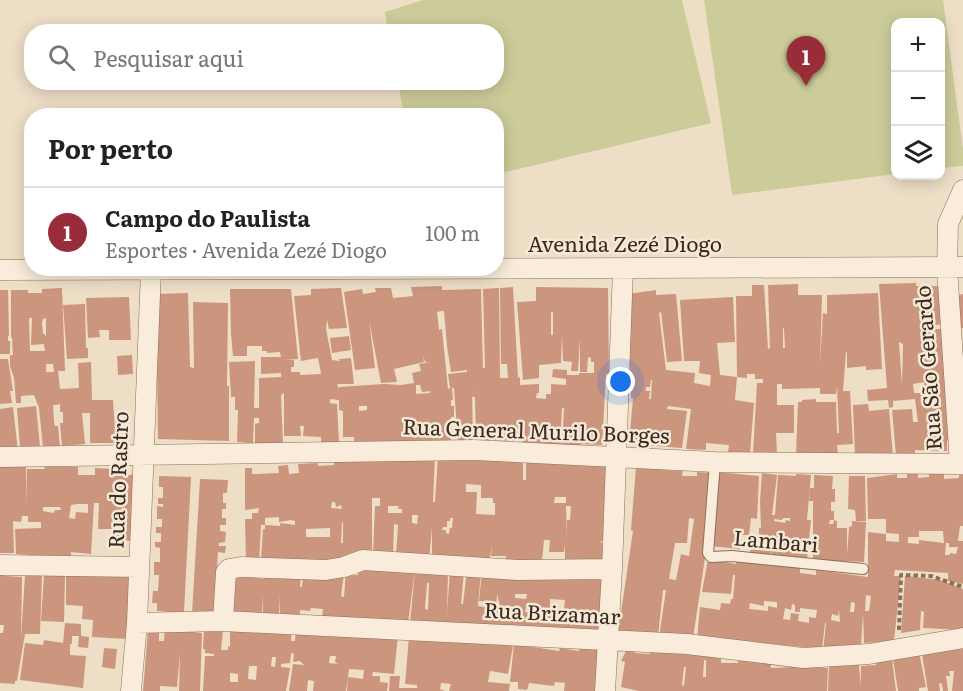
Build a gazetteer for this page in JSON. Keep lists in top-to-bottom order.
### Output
{
  "streets": {
    "street": [
      "Avenida Zezé Diogo",
      "Rua São Gerardo",
      "Rua General Murilo Borges",
      "Rua do Rastro",
      "Rua Brizamar"
    ],
    "lane": ["Lambari"]
  },
  "crossings": [
    ["Avenida Zezé Diogo", "Rua São Gerardo"],
    ["Rua São Gerardo", "Rua General Murilo Borges"],
    ["Rua General Murilo Borges", "Rua do Rastro"],
    ["Rua General Murilo Borges", "Lambari"],
    ["Rua do Rastro", "Rua Brizamar"]
  ],
  "page": {
    "map_buttons": ["+", "−"],
    "search": "Pesquisar aqui",
    "pins": "1",
    "heading": "Por perto",
    "list": [
      {
        "mark": "1",
        "name": "Campo do Paulista",
        "note": "Esportes · Avenida Zezé Diogo",
        "value": "100 m"
      }
    ]
  }
}
